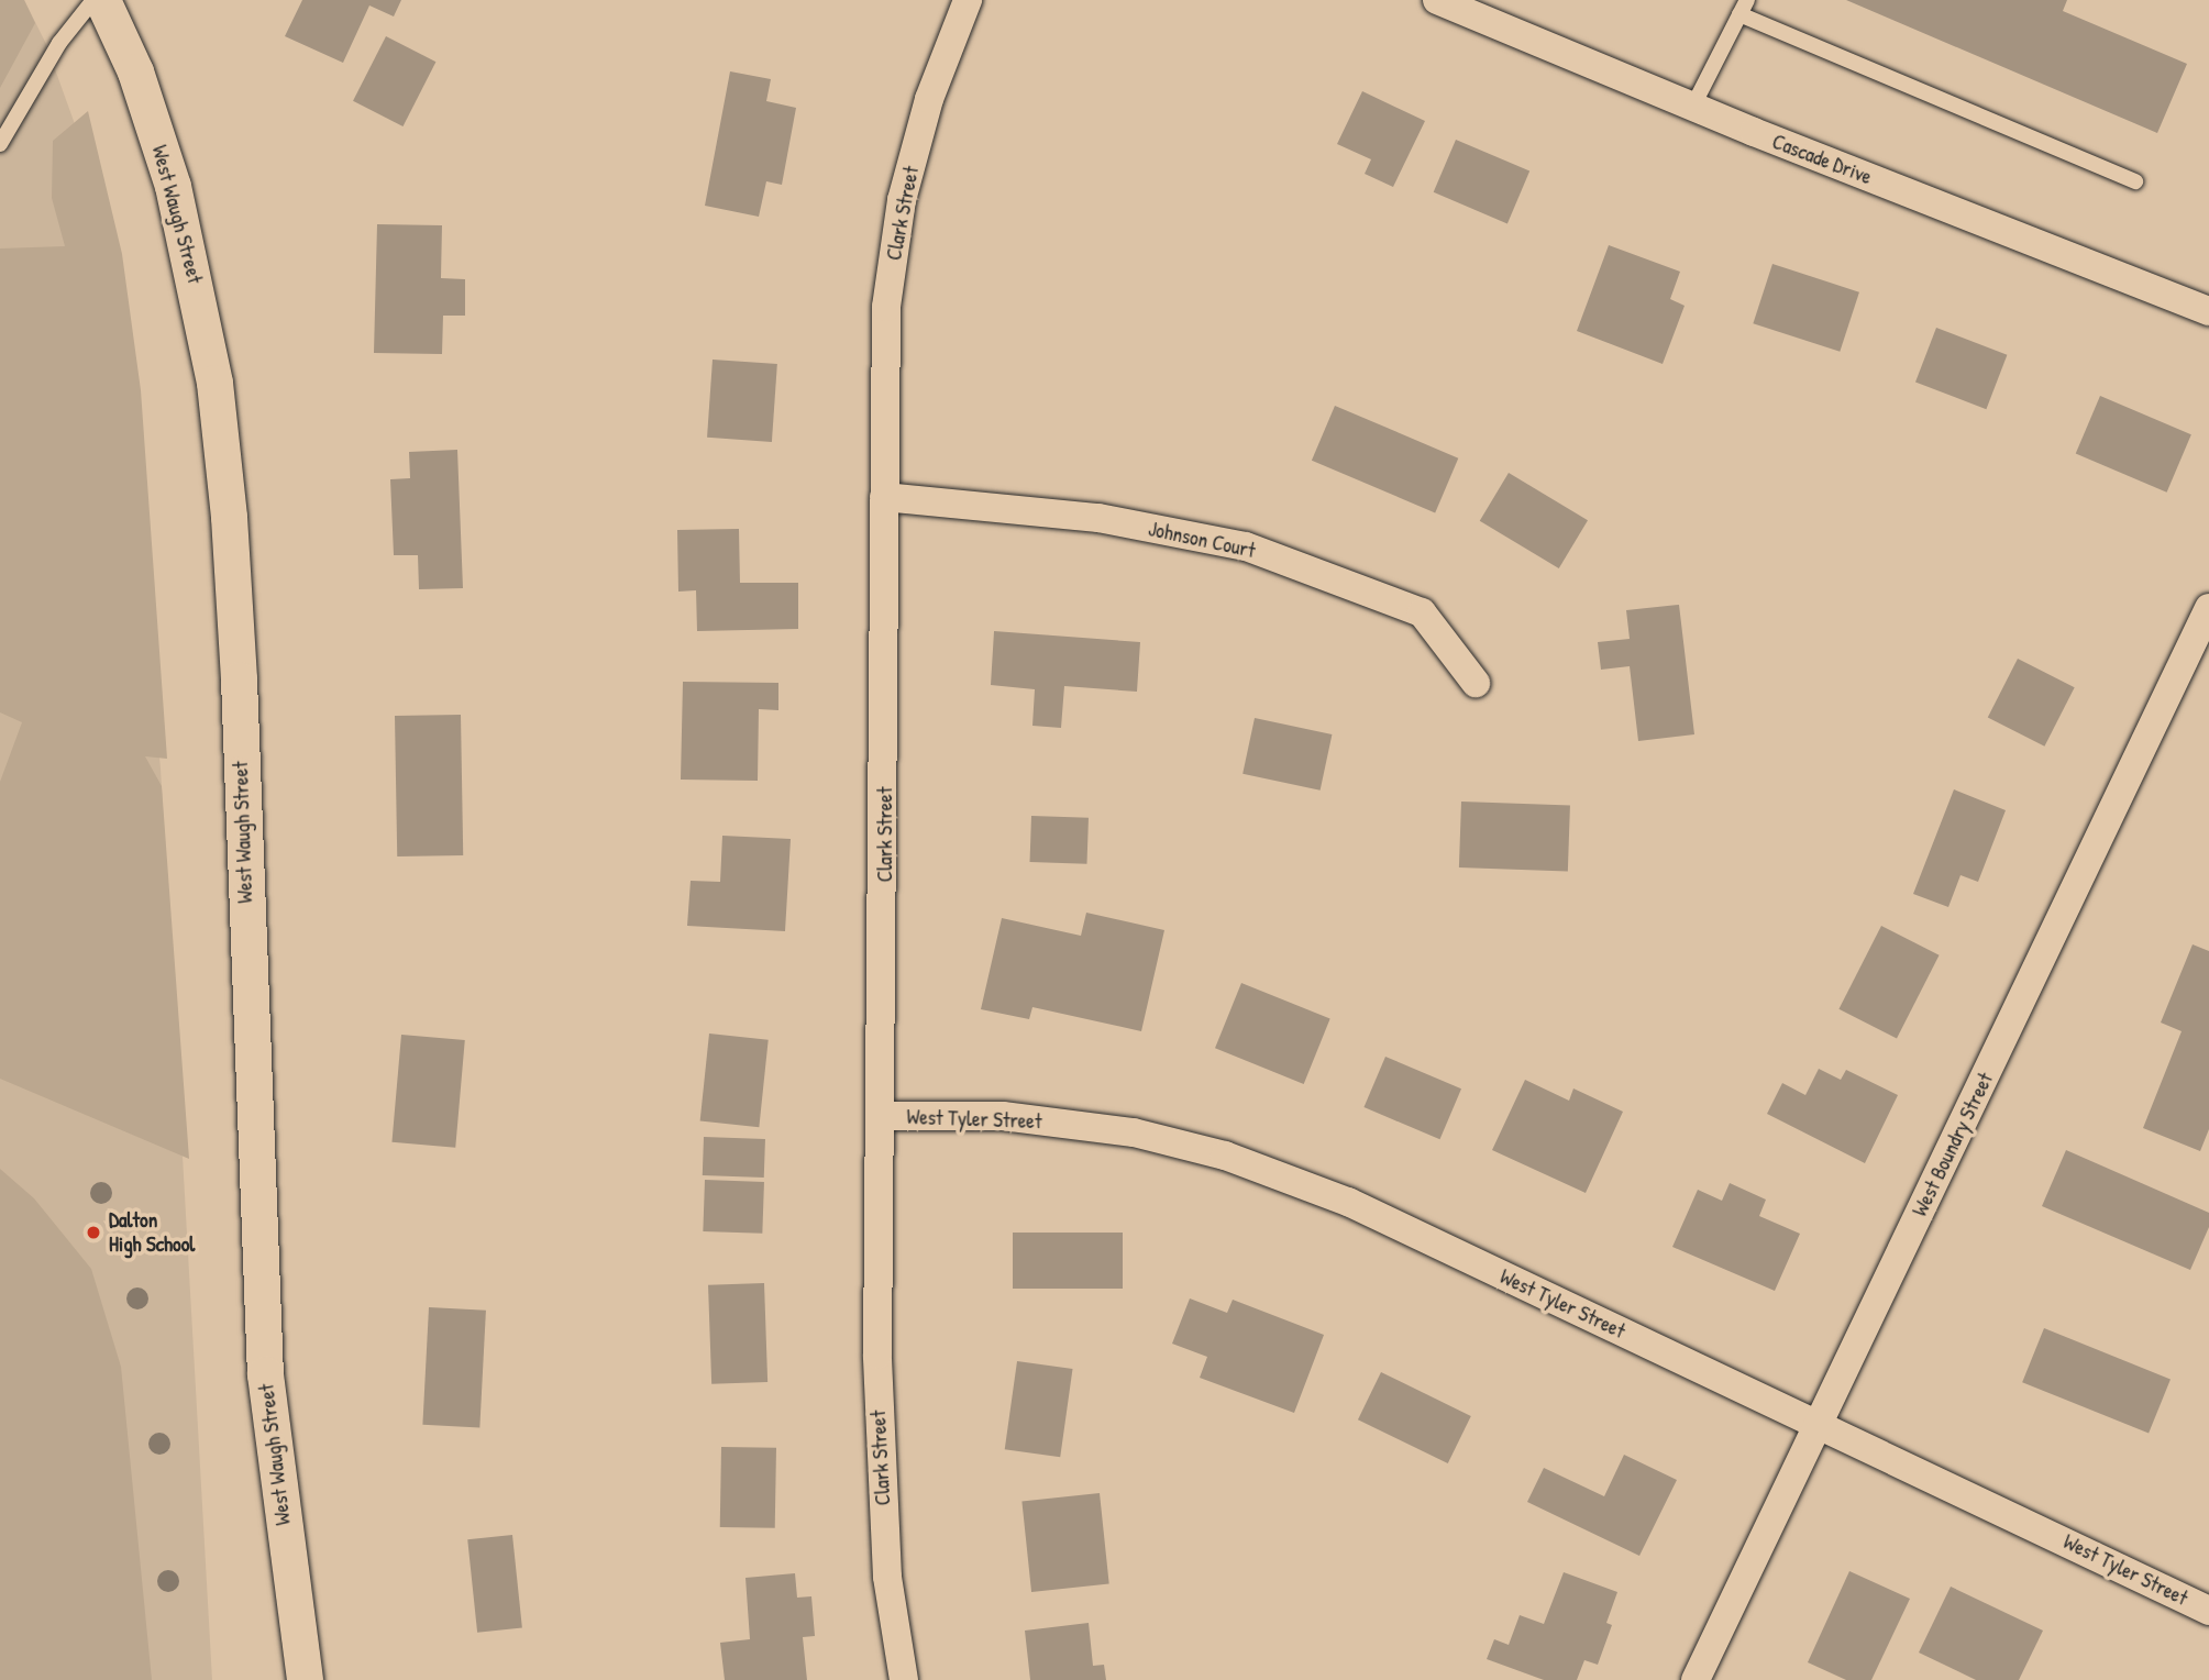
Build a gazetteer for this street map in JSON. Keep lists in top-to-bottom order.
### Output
{
  "streets": {
    "street": [
      "Cascade Drive",
      "Clark Street",
      "West Waugh Street",
      "Johnson Court",
      "West Tyler Street",
      "West Boundry Street"
    ]
  },
  "crossings": [
    ["Clark Street", "Johnson Court"],
    ["Clark Street", "West Tyler Street"],
    ["West Tyler Street", "West Boundry Street"]
  ],
  "places": ["Dalton High School"]
}
